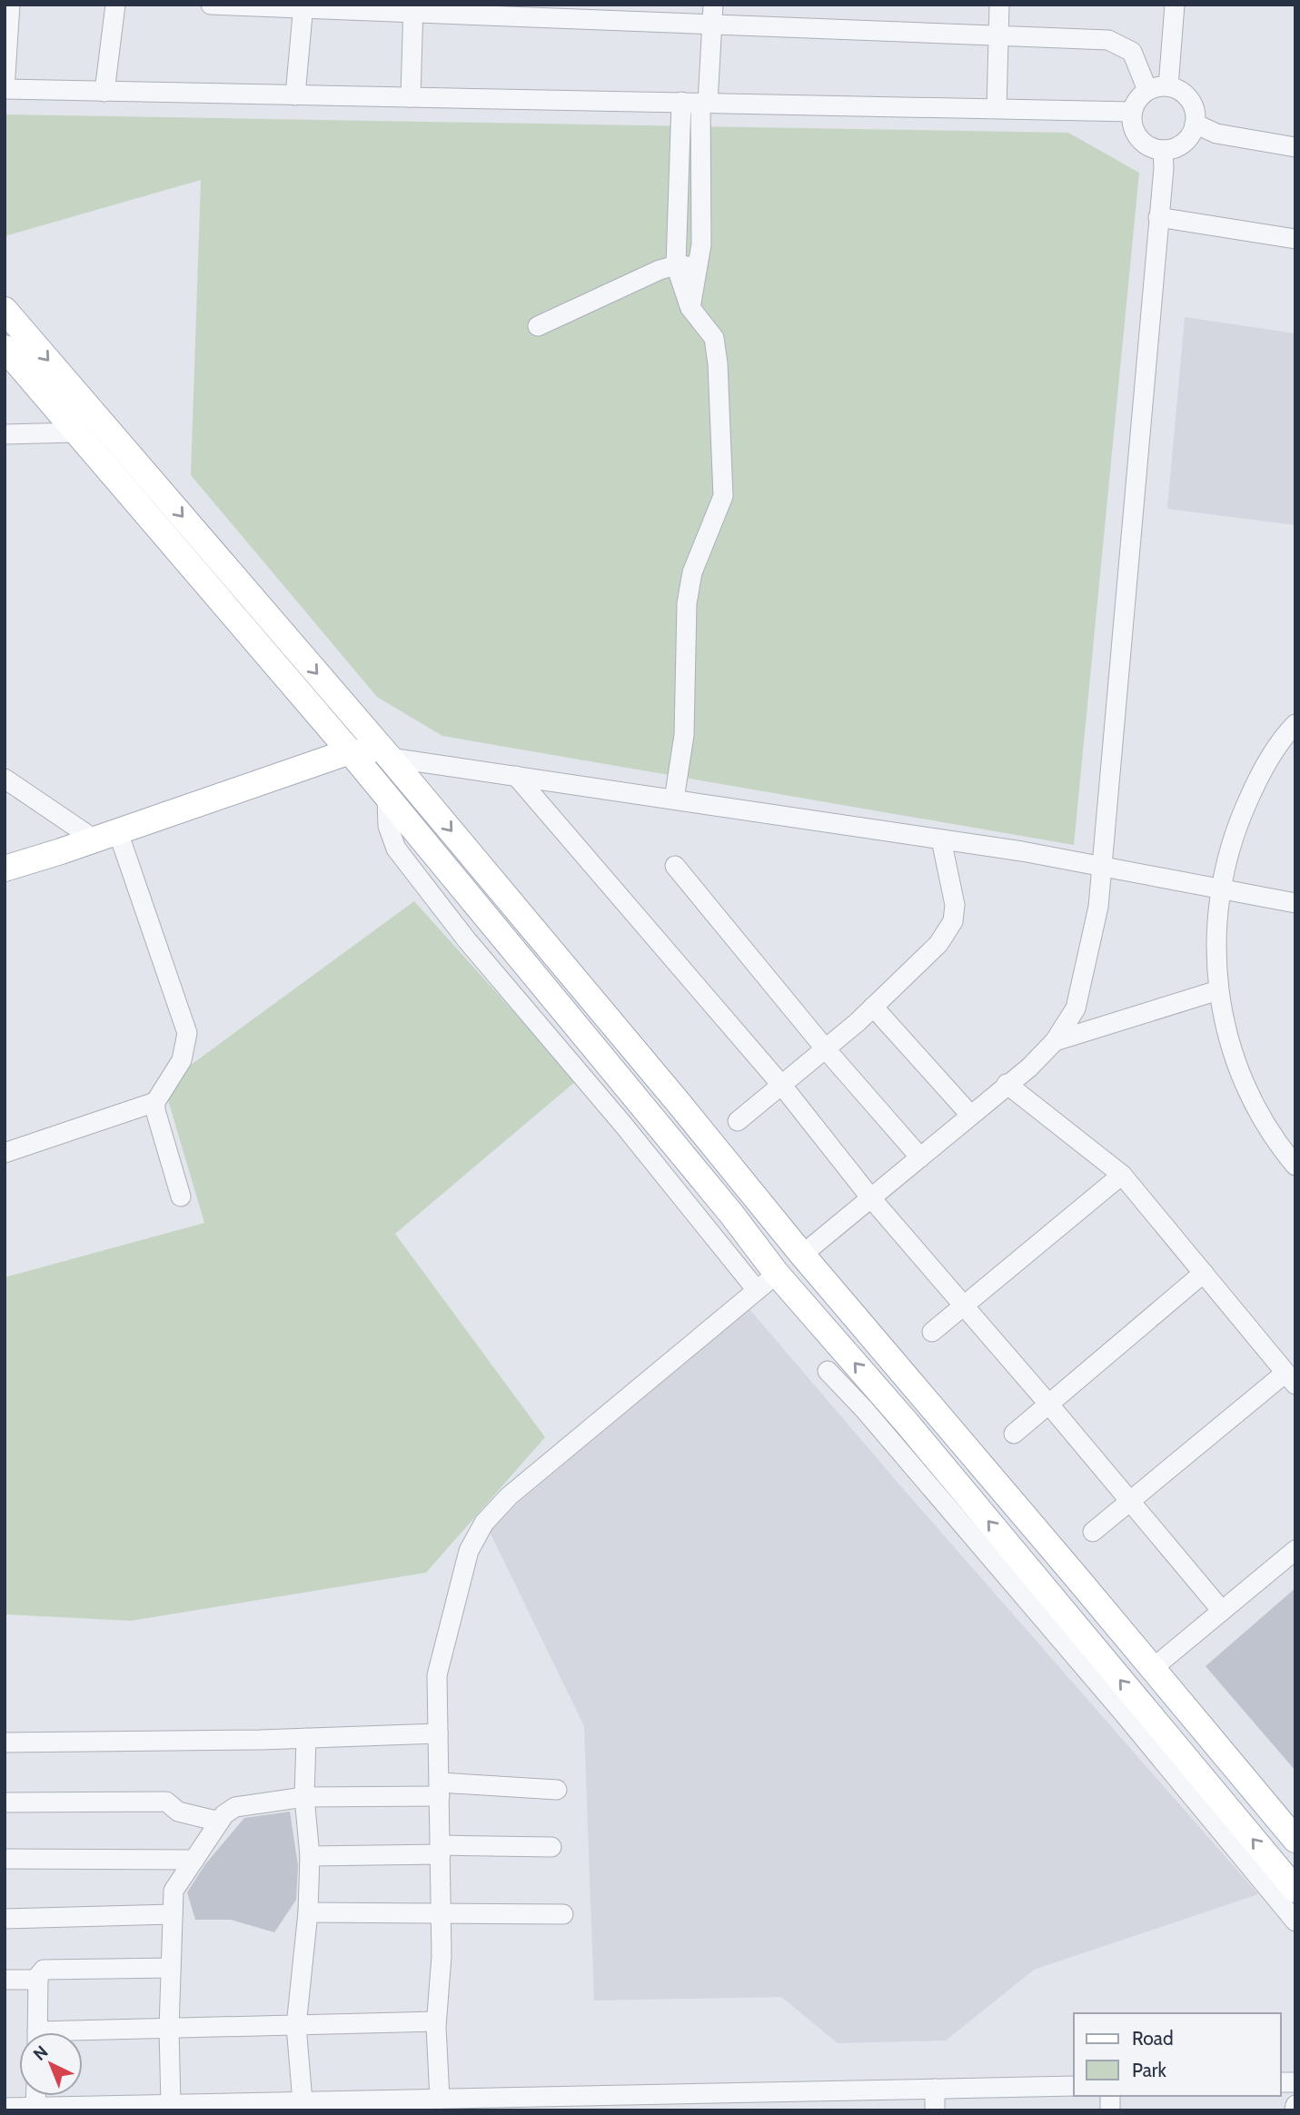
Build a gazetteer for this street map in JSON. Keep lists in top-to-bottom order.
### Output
{
  "legend": ["Road", "Park"],
  "north": "top left"
}
